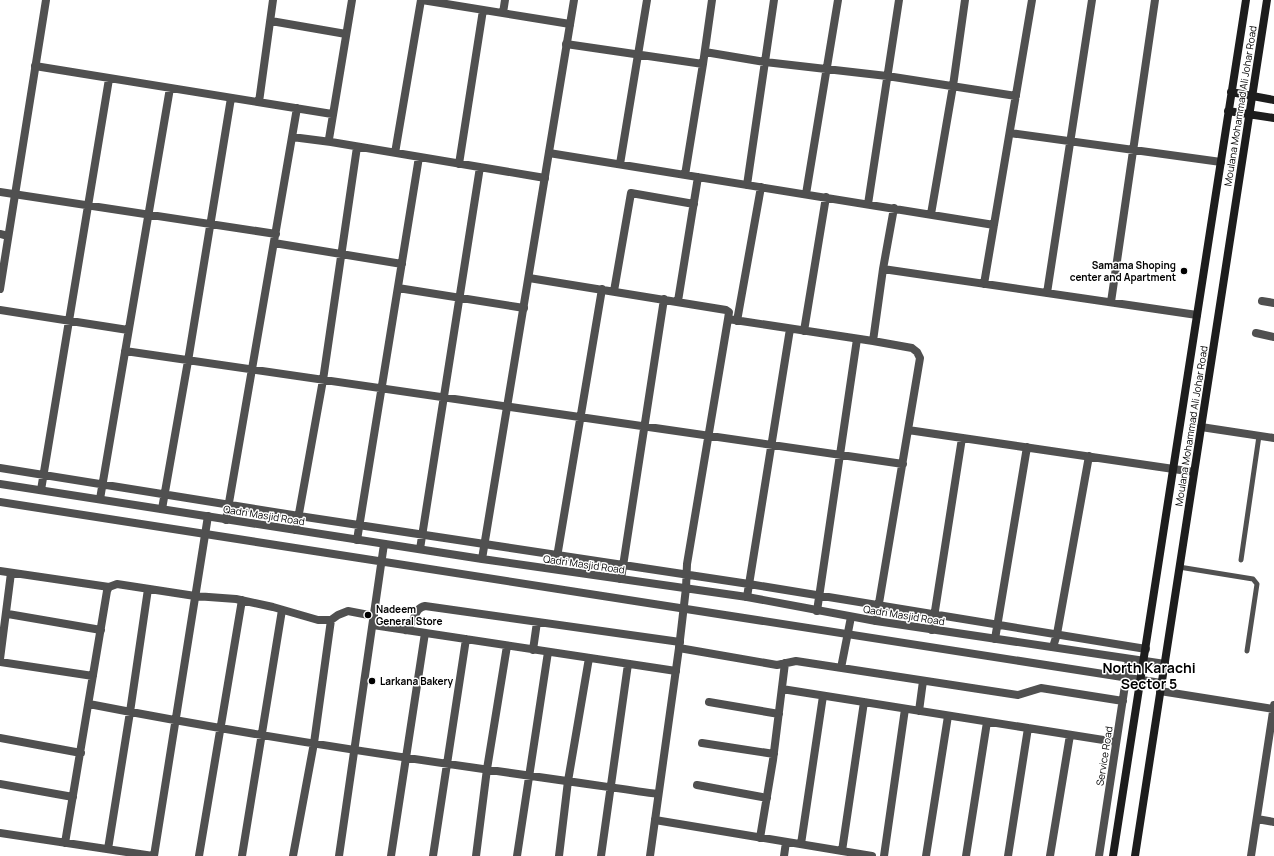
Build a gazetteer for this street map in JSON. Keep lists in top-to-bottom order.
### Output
{
  "streets": {
    "main road": ["Moulana Mohammad Ali Johar Road"],
    "street": ["Qadri Masjid Road", "Service Road"]
  },
  "crossings": [
    ["Moulana Mohammad Ali Johar Road", "Qadri Masjid Road"],
    ["Qadri Masjid Road", "Service Road"]
  ],
  "districts": ["North Karachi Sector 5"],
  "places": ["Samama Shoping center and Apartment", "Nadeem General Store", "Larkana Bakery"]
}
